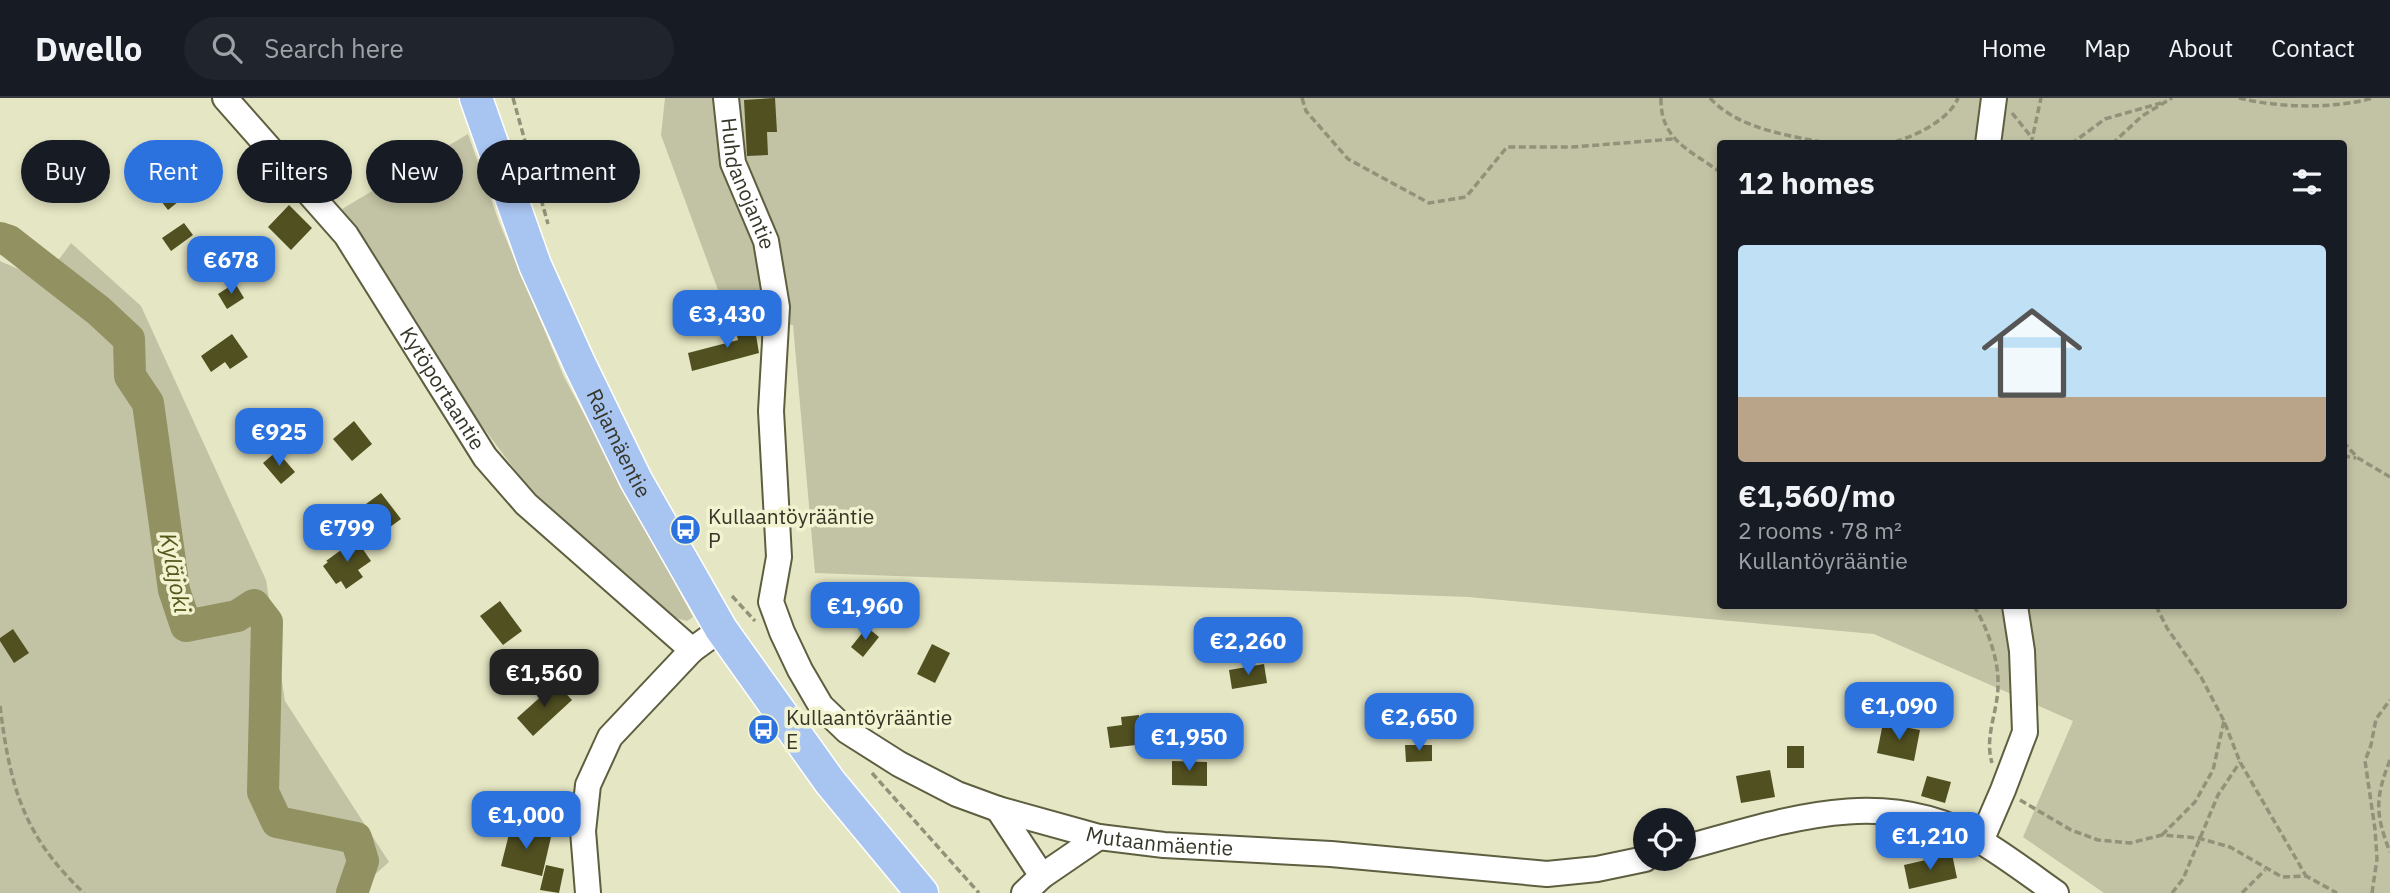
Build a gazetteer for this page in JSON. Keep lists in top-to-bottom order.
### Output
{
  "streets": {
    "main road": ["Rajamäentie"],
    "street": ["Huhdanojantie", "Kytöportaantie", "Mutaanmäentie"]
  },
  "crossings": [
    ["Huhdanojantie", "Mutaanmäentie"]
  ],
  "water": ["Kyläjoki"],
  "places": {
    "bus stop": ["Kullaantöyrääntie P", "Kullaantöyrääntie E"]
  },
  "page": {
    "header": "Dwello",
    "search": "Search here",
    "nav": [
      "Home",
      "Map",
      "About",
      "Contact"
    ],
    "chip": [
      "Buy",
      "Rent",
      "Filters",
      "New",
      "Apartment"
    ],
    "heading": "12 homes",
    "list": [
      {
        "name": "€1,560/mo",
        "note": "2 rooms · 78 m² · Kullantöyrääntie"
      }
    ],
    "price": [
      "€678",
      "€3,430",
      "€925",
      "€799",
      "€1,960",
      "€2,260",
      "€1,560",
      "€1,090",
      "€2,650",
      "€1,950",
      "€1,000",
      "€1,210"
    ]
  }
}
